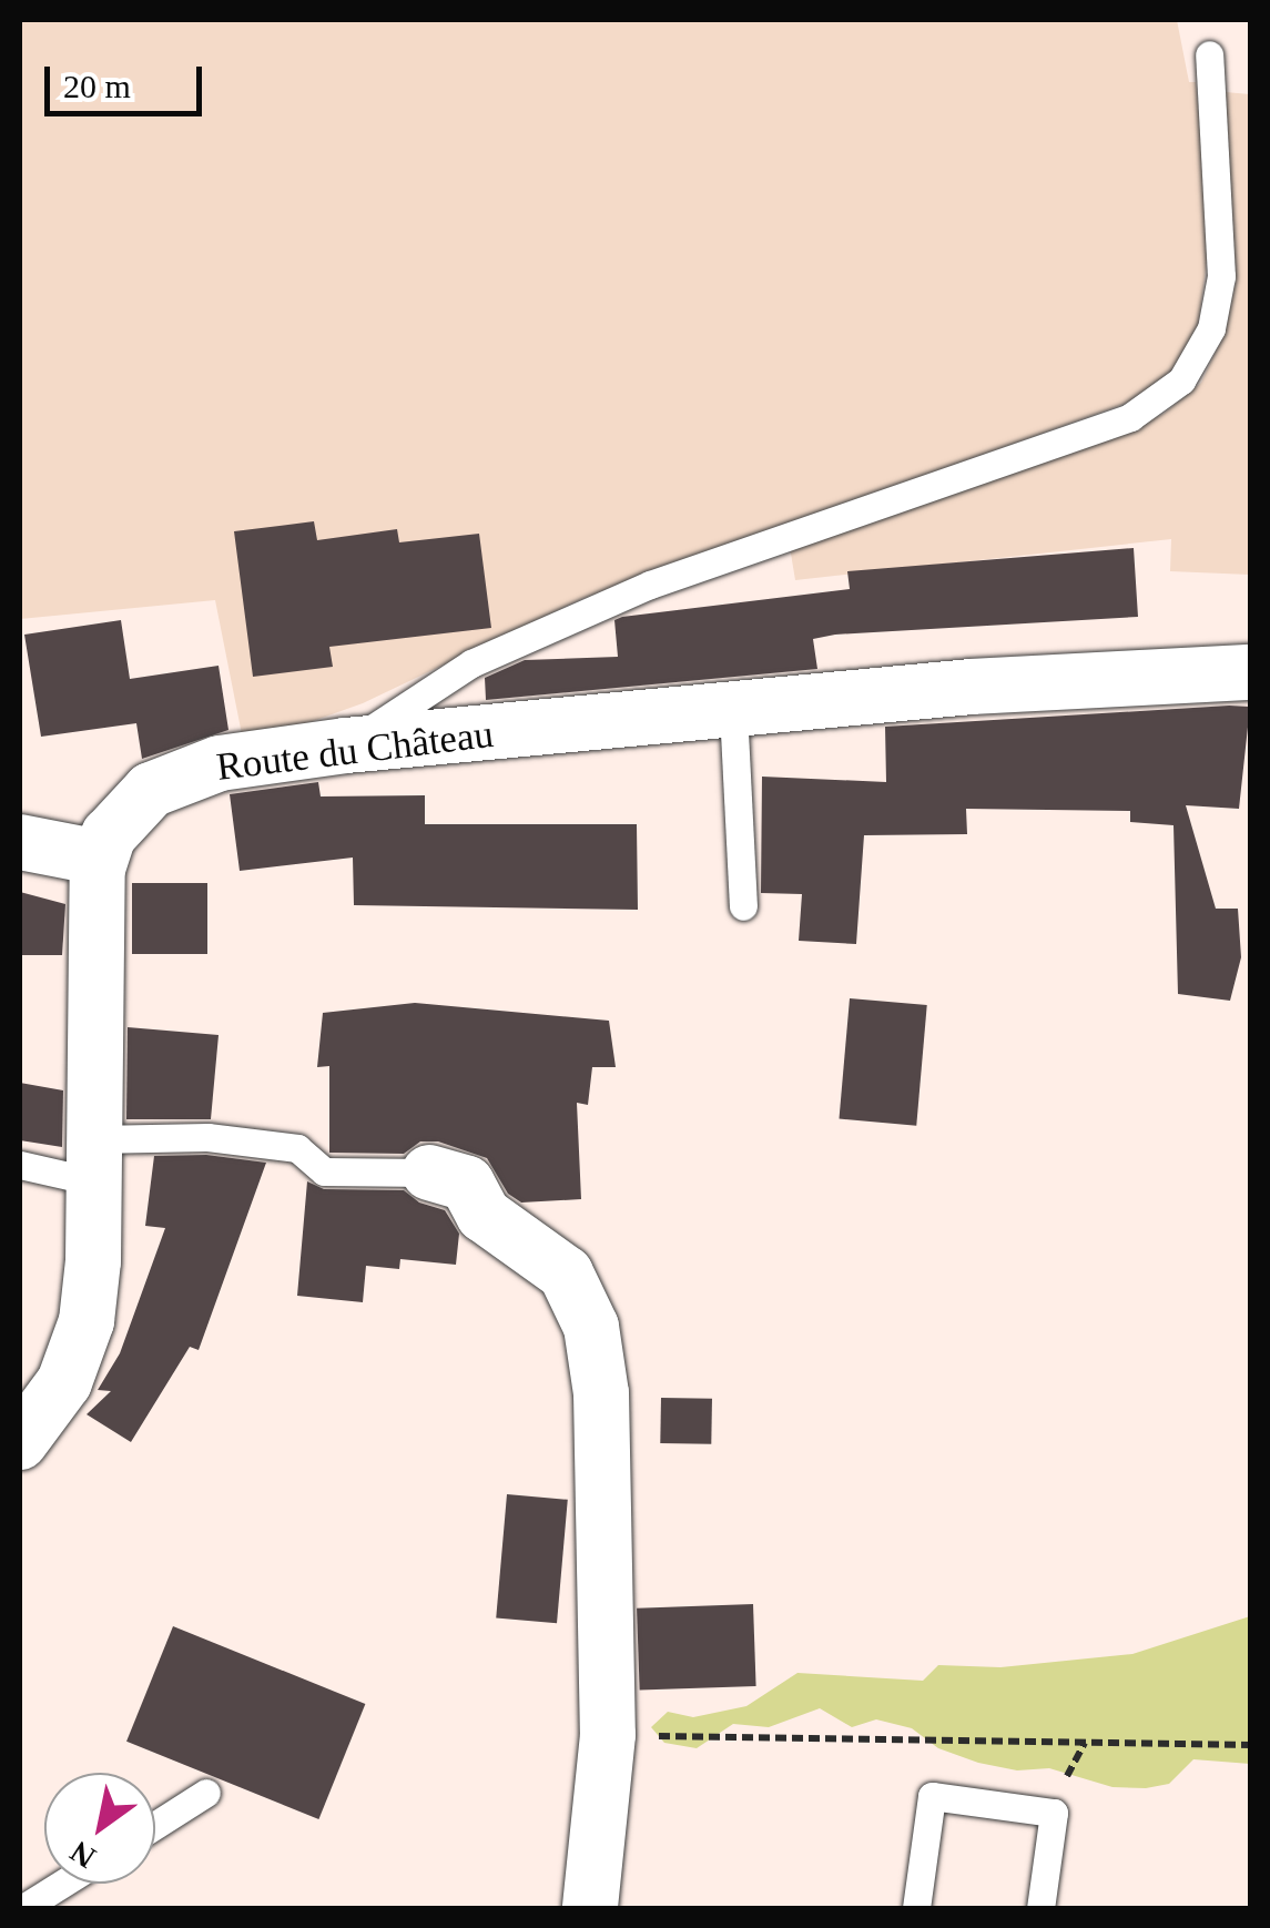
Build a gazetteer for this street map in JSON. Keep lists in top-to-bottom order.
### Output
{
  "streets": {
    "street": ["Route du Château"]
  },
  "scale_bar": "20 m",
  "north": "bottom left"
}
